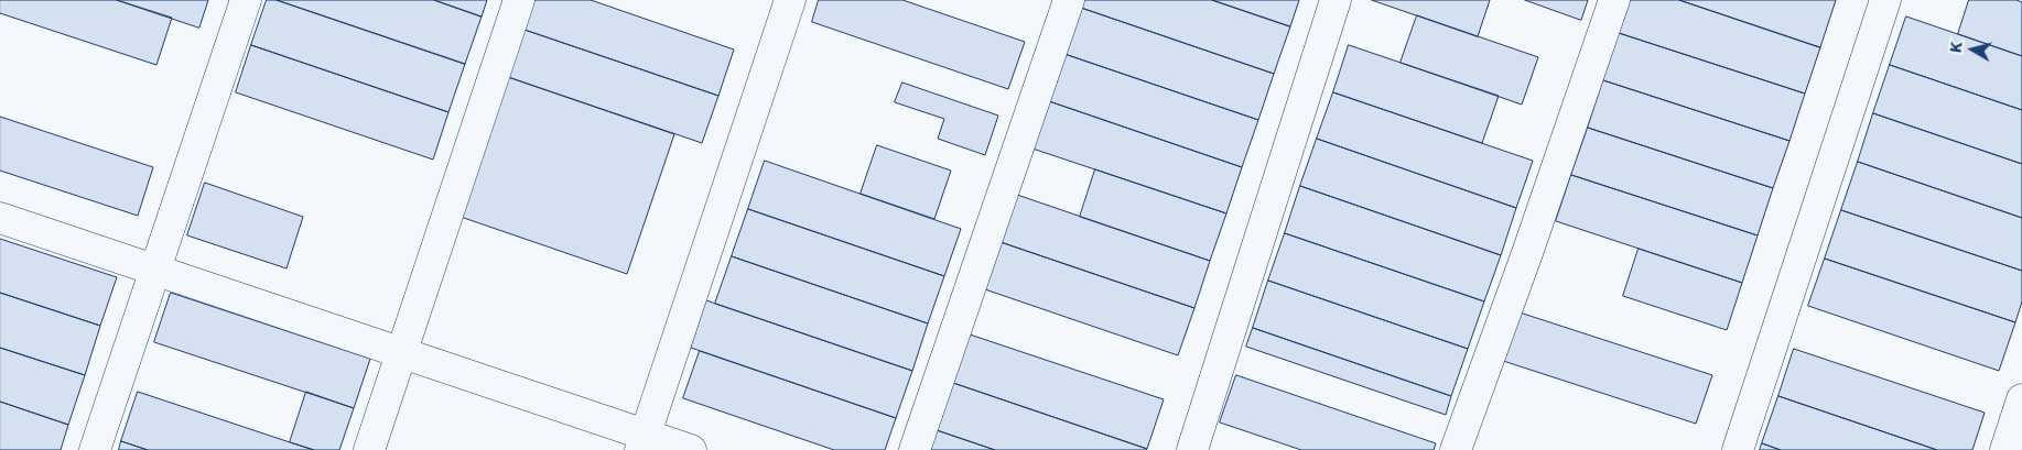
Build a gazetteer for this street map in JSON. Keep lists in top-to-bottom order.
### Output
{
  "north": "left"
}
